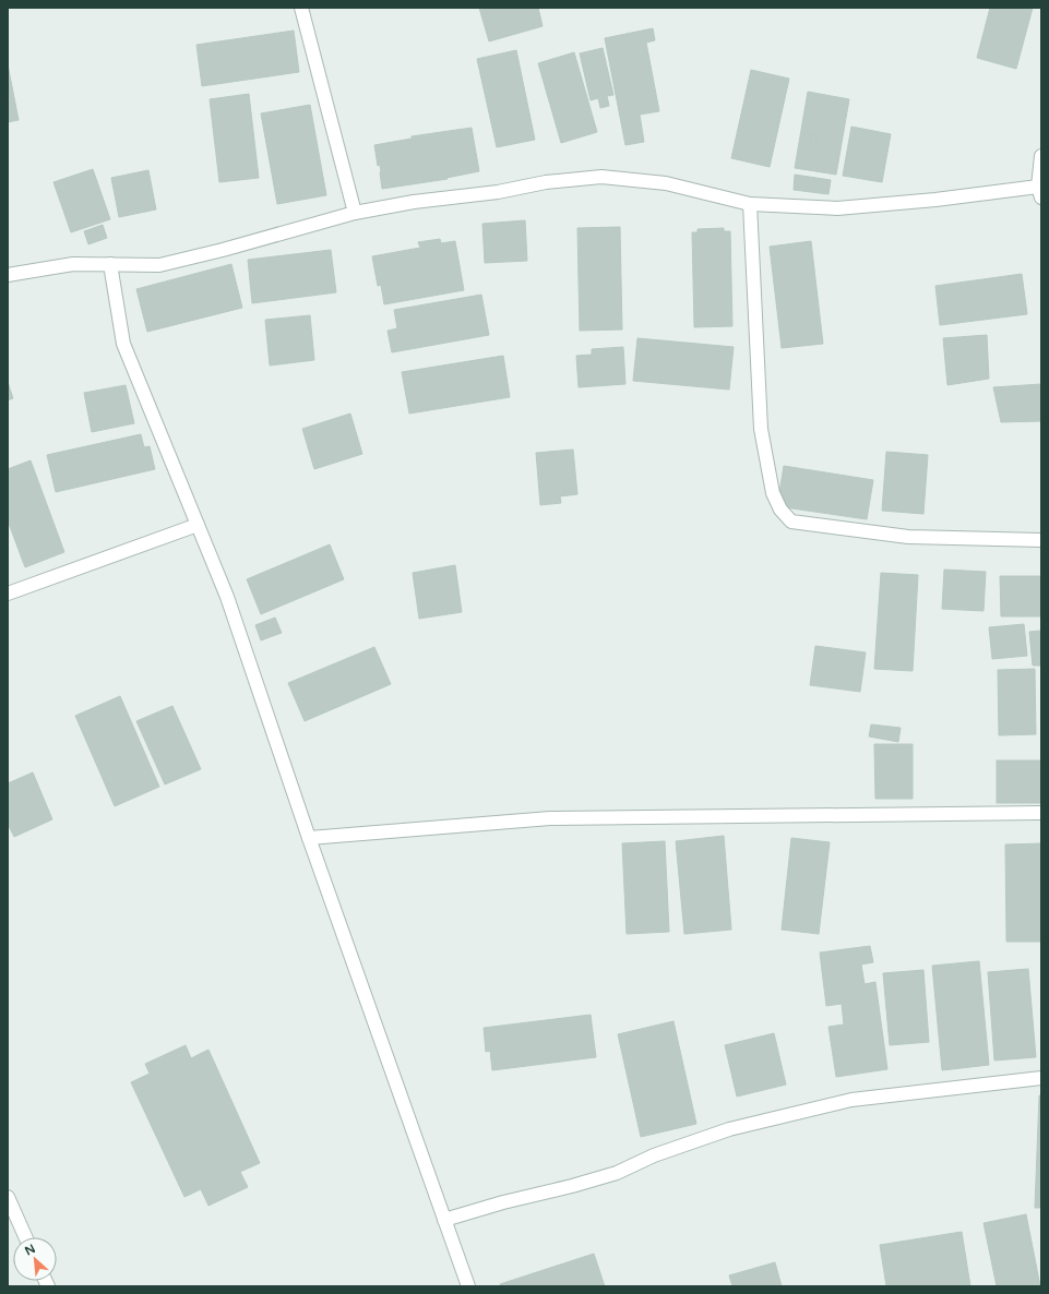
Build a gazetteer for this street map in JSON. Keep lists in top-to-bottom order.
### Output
{
  "north": "top left"
}
